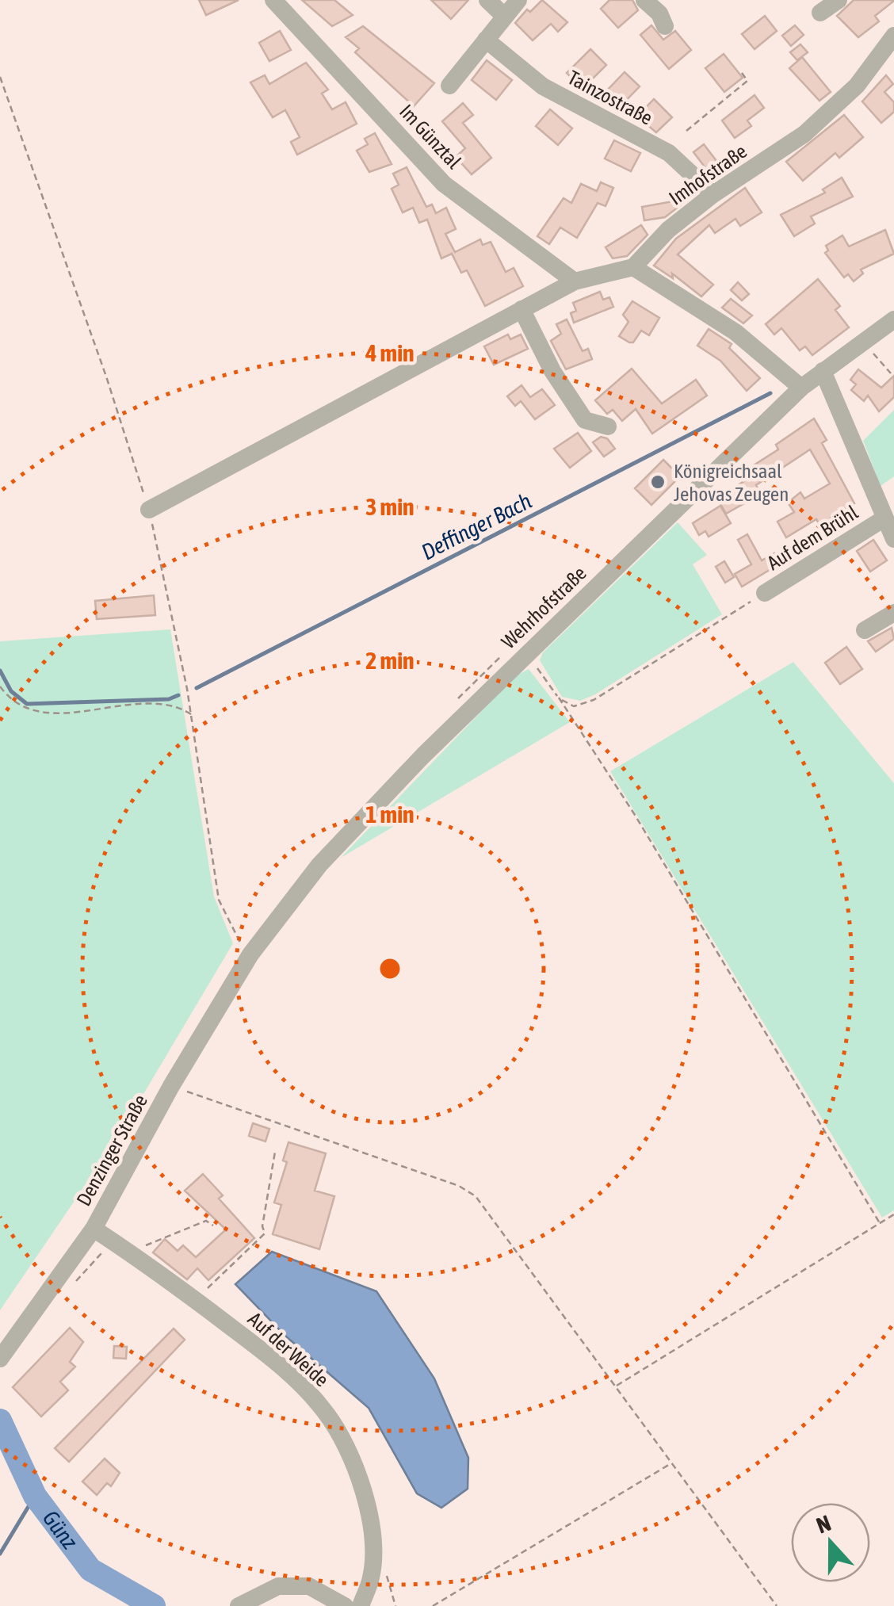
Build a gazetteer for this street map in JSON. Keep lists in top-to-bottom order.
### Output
{
  "streets": {
    "street": [
      "Tainzostraße",
      "Im Günztal",
      "Imhofstraße",
      "Auf dem Brühl",
      "Wehrhofstraße",
      "Denzinger Straße",
      "Auf der Weide"
    ]
  },
  "crossings": [
    ["Tainzostraße", "Imhofstraße"],
    ["Wehrhofstraße", "Denzinger Straße"],
    ["Denzinger Straße", "Auf der Weide"]
  ],
  "water": ["Deffinger Bach", "Günz"],
  "places": ["Königreichsaal Jehovas Zeugen"],
  "north": "top",
  "rings": [
    "4 min",
    "3 min",
    "2 min",
    "1 min"
  ]
}
